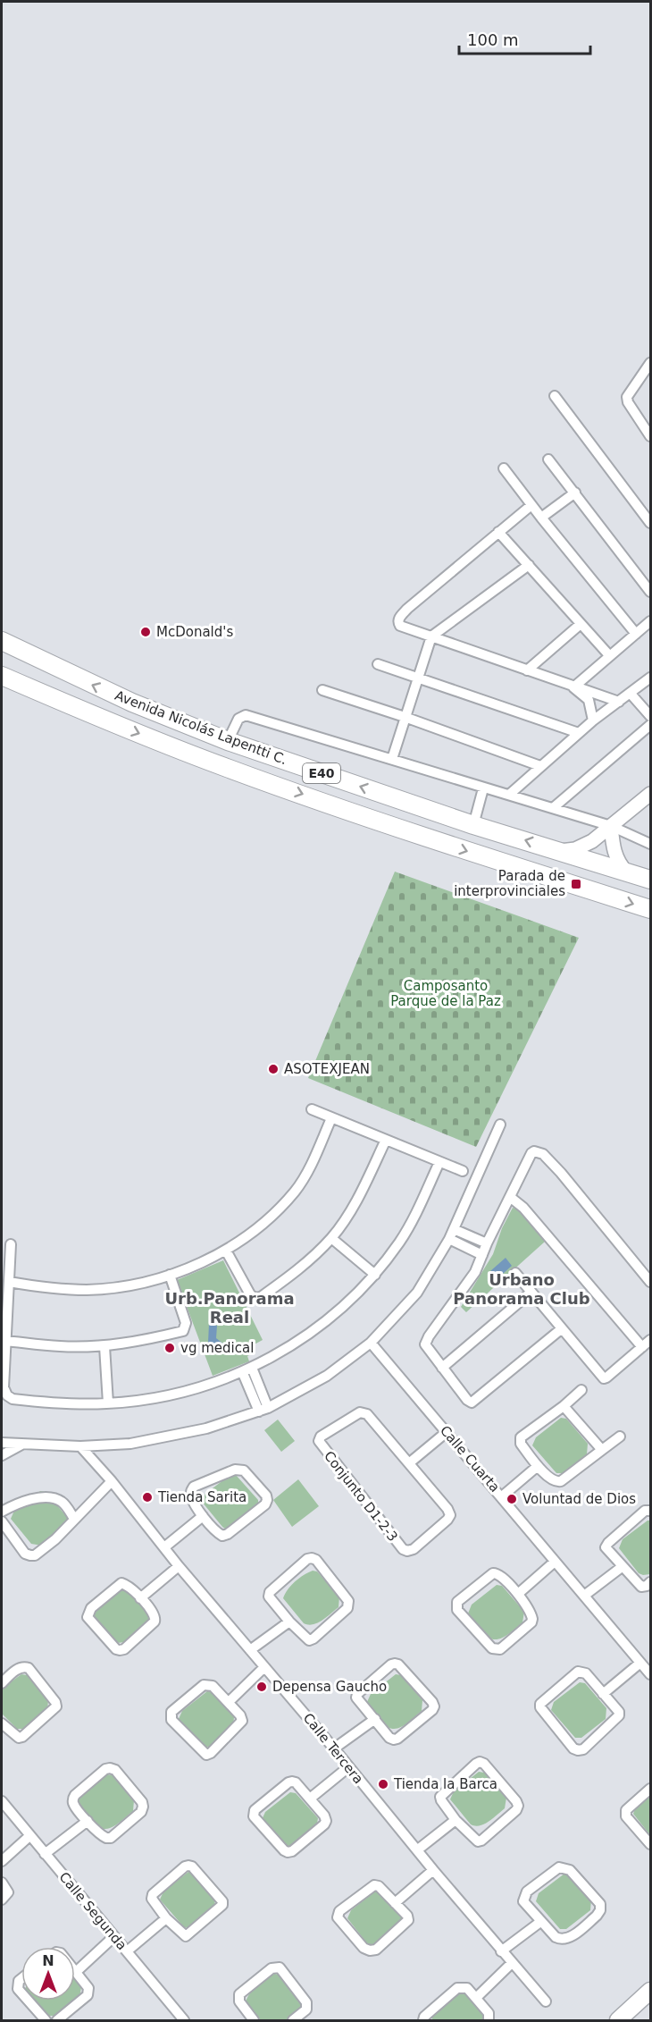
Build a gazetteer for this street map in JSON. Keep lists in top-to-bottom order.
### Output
{
  "streets": {
    "highway": ["Avenida Nicolás Lapentti C.", "E40"],
    "street": [
      "Calle Cuarta",
      "Conjunto D1-2-3",
      "Calle Tercera",
      "Calle Segunda"
    ]
  },
  "districts": ["Urbano Panorama Club", "Urb.Panorama Real"],
  "parks": ["Camposanto Parque de la Paz"],
  "places": {
    "other": [
      "McDonald's",
      "ASOTEXJEAN",
      "vg medical",
      "Tienda Sarita",
      "Voluntad de Dios",
      "Depensa Gaucho",
      "Tienda la Barca"
    ],
    "transit": ["Parada de interprovinciales"]
  },
  "scale_bar": "100 m",
  "north": "top"
}
